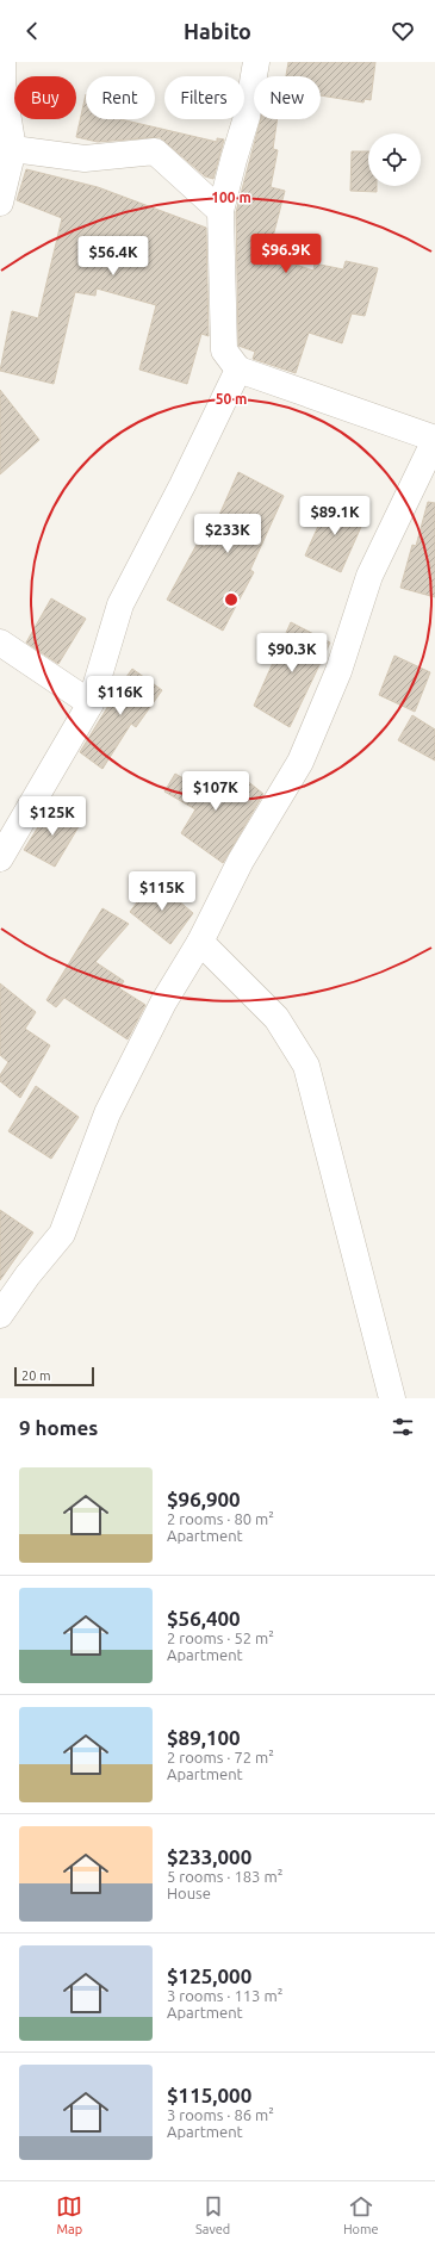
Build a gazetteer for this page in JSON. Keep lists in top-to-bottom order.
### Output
{
  "scale_bar": "20 m",
  "page": {
    "header": "Habito",
    "chip": [
      "Buy",
      "Rent",
      "Filters",
      "New"
    ],
    "price": [
      "$96.9K",
      "$56.4K",
      "$89.1K",
      "$233K",
      "$90.3K",
      "$116K",
      "$107K",
      "$125K",
      "$115K"
    ],
    "scale": "20 m",
    "heading": "9 homes",
    "list": [
      {
        "name": "$96,900",
        "note": "2 rooms · 80 m² · Apartment"
      },
      {
        "name": "$56,400",
        "note": "2 rooms · 52 m² · Apartment"
      },
      {
        "name": "$89,100",
        "note": "2 rooms · 72 m² · Apartment"
      },
      {
        "name": "$233,000",
        "note": "5 rooms · 183 m² · House"
      },
      {
        "name": "$125,000",
        "note": "3 rooms · 113 m² · Apartment"
      },
      {
        "name": "$115,000",
        "note": "3 rooms · 86 m² · Apartment"
      }
    ],
    "tabs": ["Map", "Saved", "Home"]
  },
  "rings": ["100 m", "50 m"]
}
